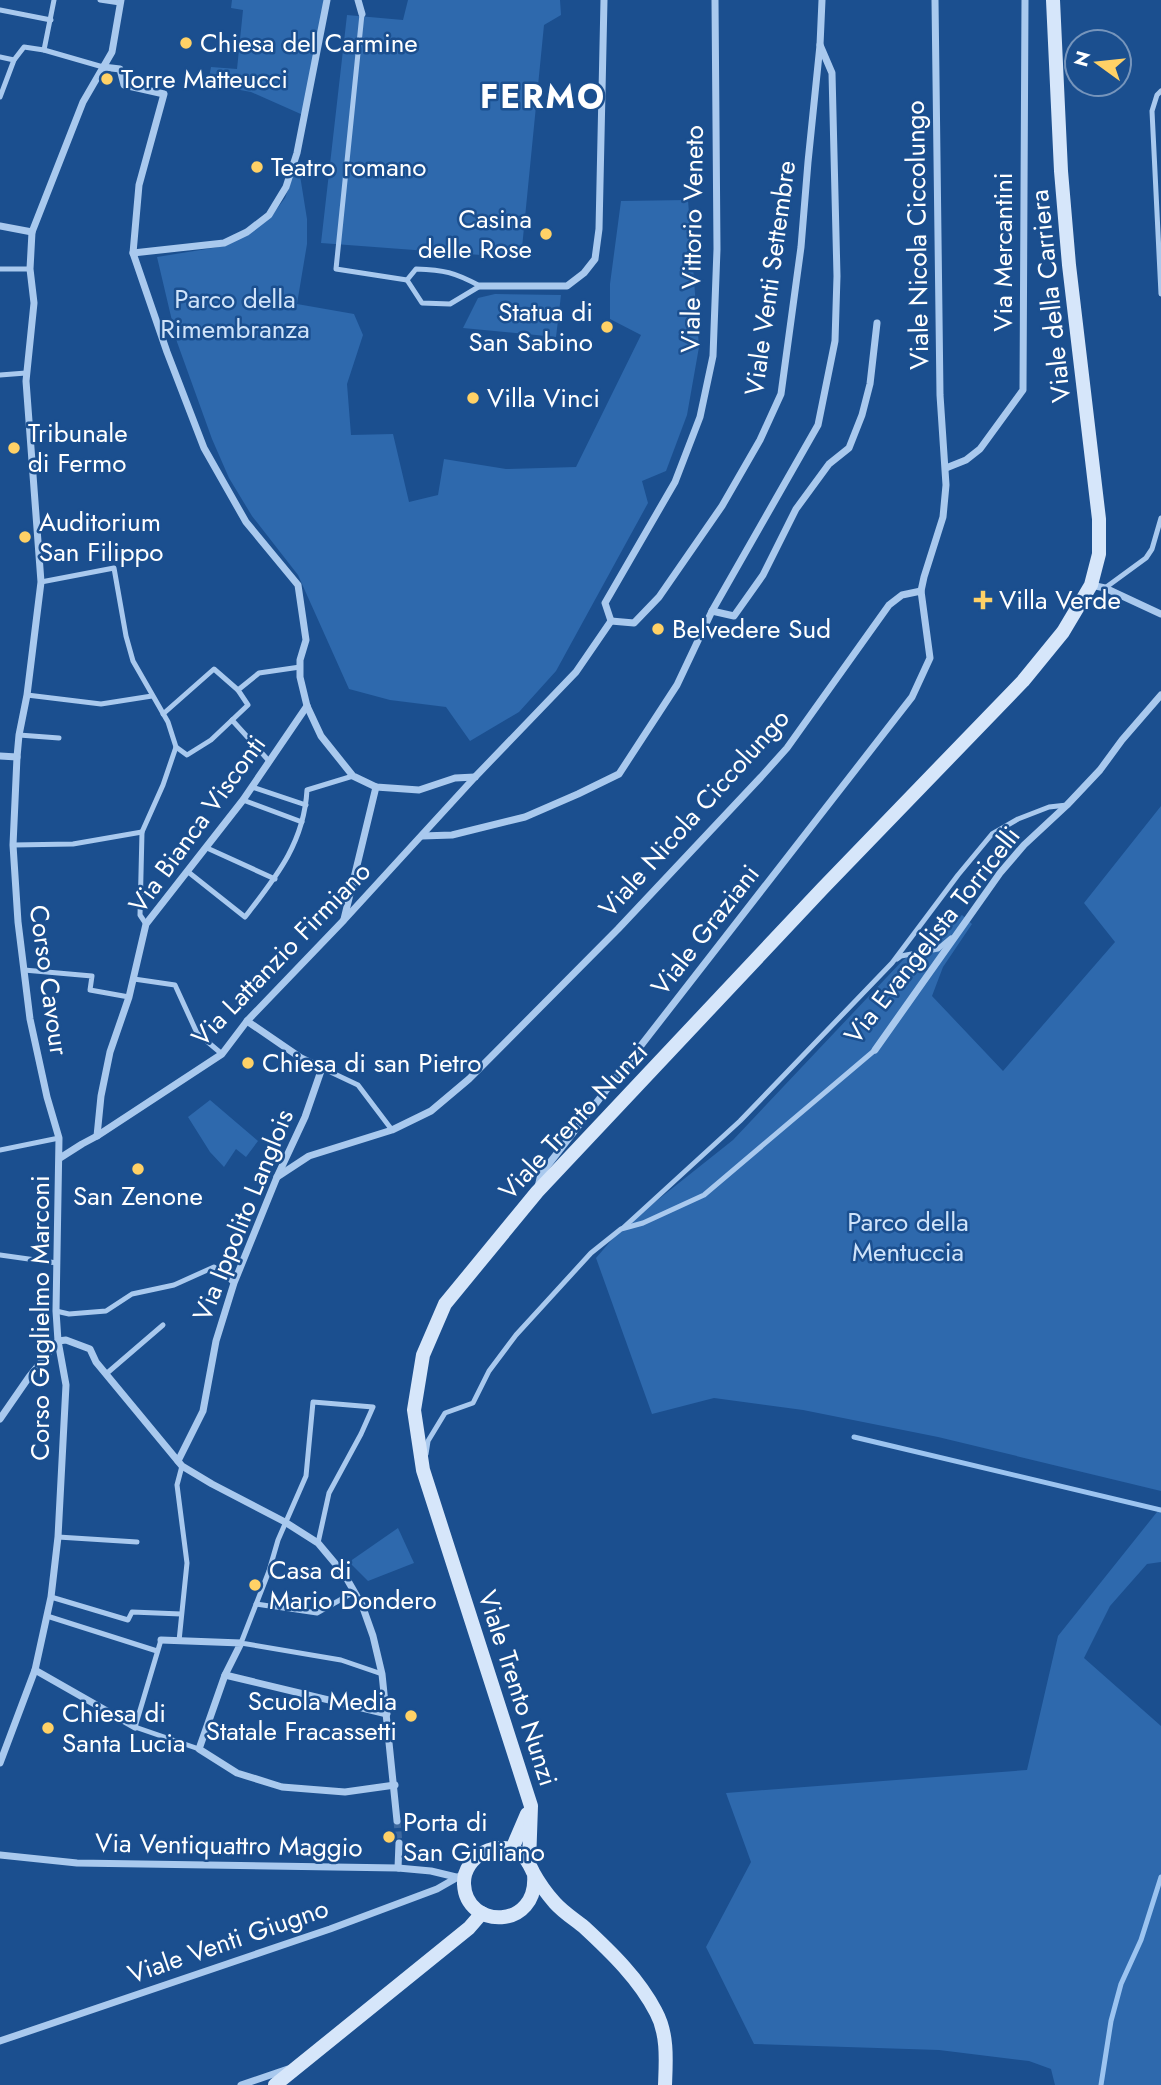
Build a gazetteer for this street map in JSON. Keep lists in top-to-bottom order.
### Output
{
  "streets": {
    "main road": ["Viale della Carriera", "Viale Trento Nunzi"],
    "street": [
      "Viale Nicola Ciccolungo",
      "Viale Vittorio Veneto",
      "Via Mercantini",
      "Viale Venti Settembre",
      "Via Bianca Visconti",
      "Viale Graziani",
      "Via Evangelista Torricelli",
      "Via Lattanzio Firmiano",
      "Corso Cavour",
      "Via Ippolito Langlois",
      "Corso Guglielmo Marconi",
      "Via Ventiquattro Maggio",
      "Viale Venti Giugno"
    ]
  },
  "crossings": [
    ["Viale Nicola Ciccolungo", "Via Mercantini"],
    ["Viale Nicola Ciccolungo", "Viale Graziani"],
    ["Viale Nicola Ciccolungo", "Via Ippolito Langlois"],
    ["Viale Vittorio Veneto", "Viale Venti Settembre"],
    ["Viale Vittorio Veneto", "Via Lattanzio Firmiano"],
    ["Viale Venti Settembre", "Via Lattanzio Firmiano"],
    ["Viale della Carriera", "Viale Trento Nunzi"],
    ["Via Bianca Visconti", "Via Lattanzio Firmiano"],
    ["Viale Graziani", "Viale Trento Nunzi"],
    ["Via Evangelista Torricelli", "Viale Trento Nunzi"],
    ["Via Lattanzio Firmiano", "Corso Cavour"],
    ["Via Lattanzio Firmiano", "Corso Guglielmo Marconi"],
    ["Corso Cavour", "Corso Guglielmo Marconi"],
    ["Viale Trento Nunzi", "Via Ventiquattro Maggio"],
    ["Viale Trento Nunzi", "Viale Venti Giugno"],
    ["Via Ventiquattro Maggio", "Viale Venti Giugno"]
  ],
  "districts": ["FERMO"],
  "parks": ["Parco della Rimembranza", "Parco della Mentuccia"],
  "places": {
    "other": [
      "Chiesa del Carmine",
      "Torre Matteucci",
      "Teatro romano",
      "Casina delle Rose",
      "Statua di San Sabino",
      "Villa Vinci",
      "Tribunale di Fermo",
      "Auditorium San Filippo",
      "Belvedere Sud",
      "Chiesa di san Pietro",
      "San Zenone",
      "Casa di Mario Dondero",
      "Scuola Media Statale Fracassetti",
      "Chiesa di Santa Lucia",
      "Porta di San Giuliano"
    ],
    "health": ["Villa Verde"]
  },
  "north": "left"
}
